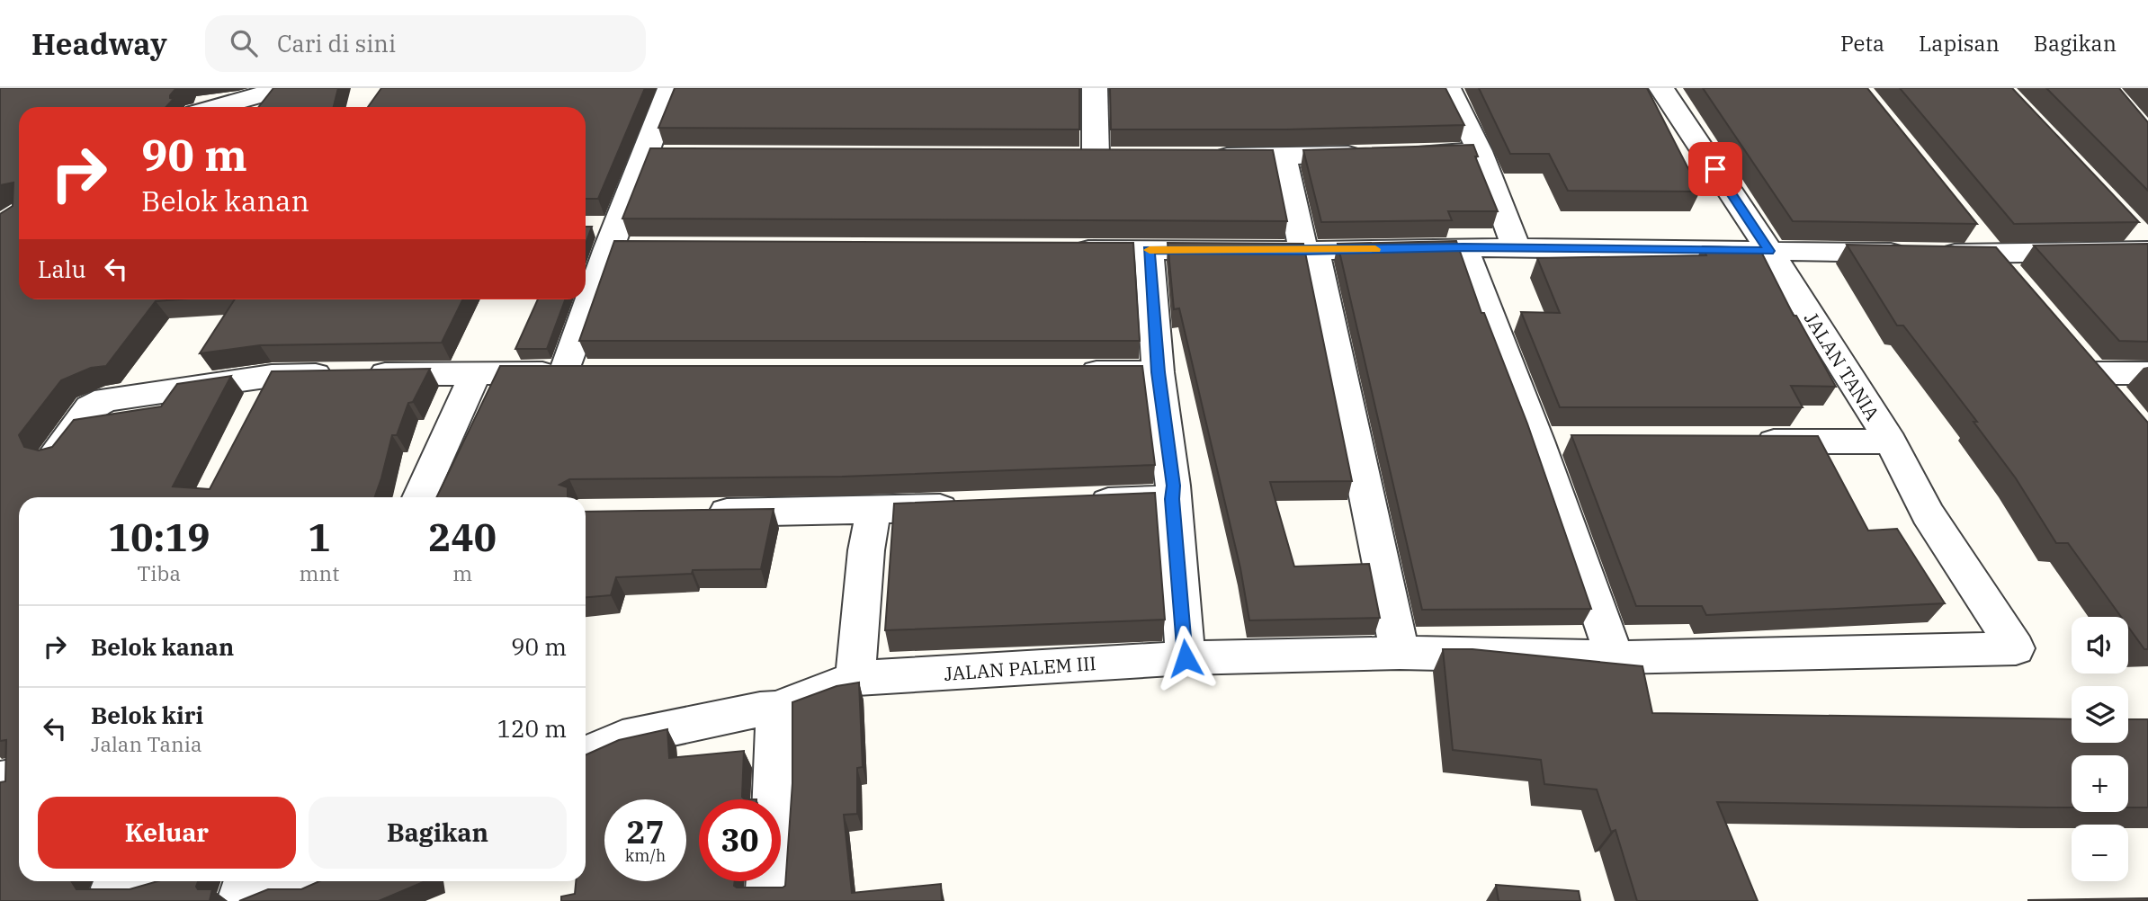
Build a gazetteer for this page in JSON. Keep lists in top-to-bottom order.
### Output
{
  "streets": {
    "street": ["JALAN TANIA", "JALAN PALEM III"]
  },
  "crossings": [
    ["JALAN TANIA", "JALAN PALEM III"]
  ],
  "page": {
    "header": "Headway",
    "search": "Cari di sini",
    "nav": ["Peta", "Lapisan", "Bagikan"],
    "turn": ["90 m", "Belok kanan"],
    "then": "Lalu",
    "eta": [
      "10:19",
      "Tiba",
      "1",
      "mnt",
      "240",
      "m"
    ],
    "list": [
      {
        "name": "Belok kanan",
        "value": "90 m"
      },
      {
        "name": "Belok kiri",
        "note": "Jalan Tania",
        "value": "120 m"
      }
    ],
    "map_buttons": ["+", "−"],
    "buttons": ["Keluar", "Bagikan"],
    "speed": "27 km/h",
    "limit": "30"
  }
}
